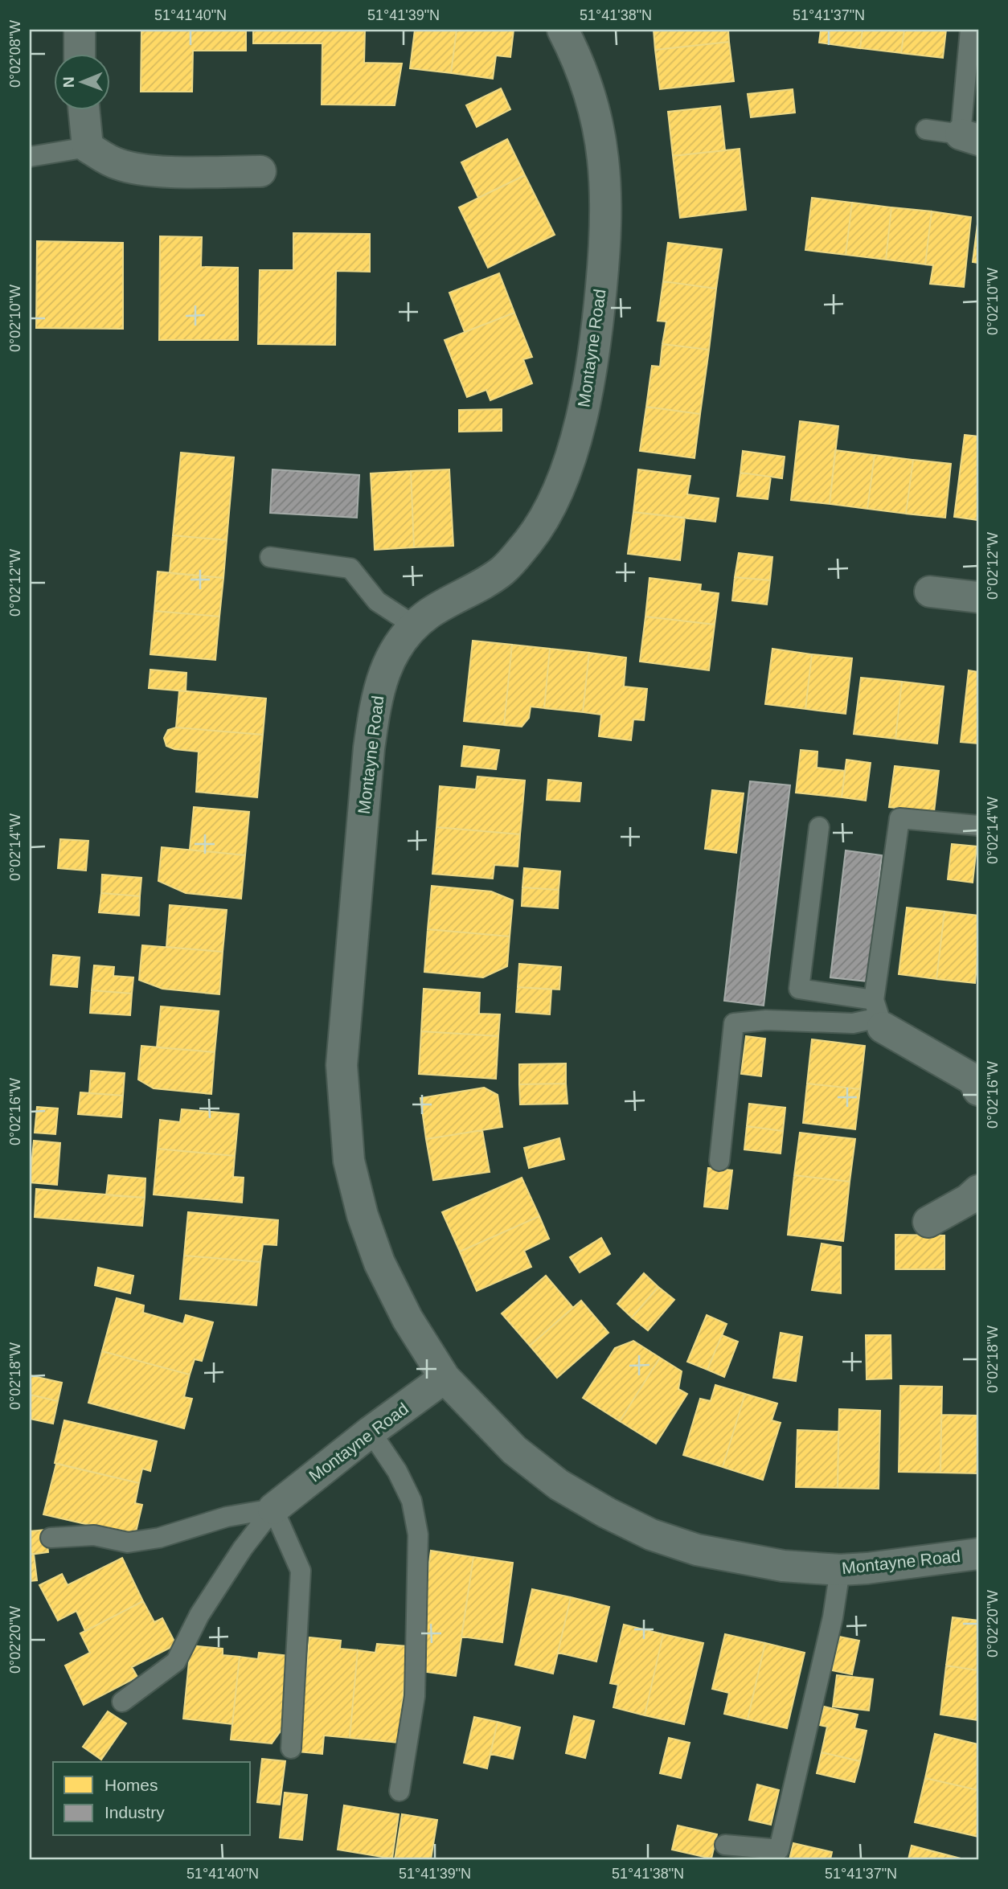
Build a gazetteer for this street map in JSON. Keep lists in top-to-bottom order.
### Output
{
  "streets": {
    "street": ["Montayne Road"]
  },
  "legend": ["Homes", "Industry"],
  "north": "left",
  "coordinates": [
    "51°41'40\"N",
    "51°41'39\"N",
    "51°41'38\"N",
    "51°41'37\"N",
    "0°02'08\"W",
    "0°02'10\"W",
    "0°02'12\"W",
    "0°02'14\"W",
    "0°02'16\"W",
    "0°02'18\"W",
    "0°02'20\"W"
  ]
}
